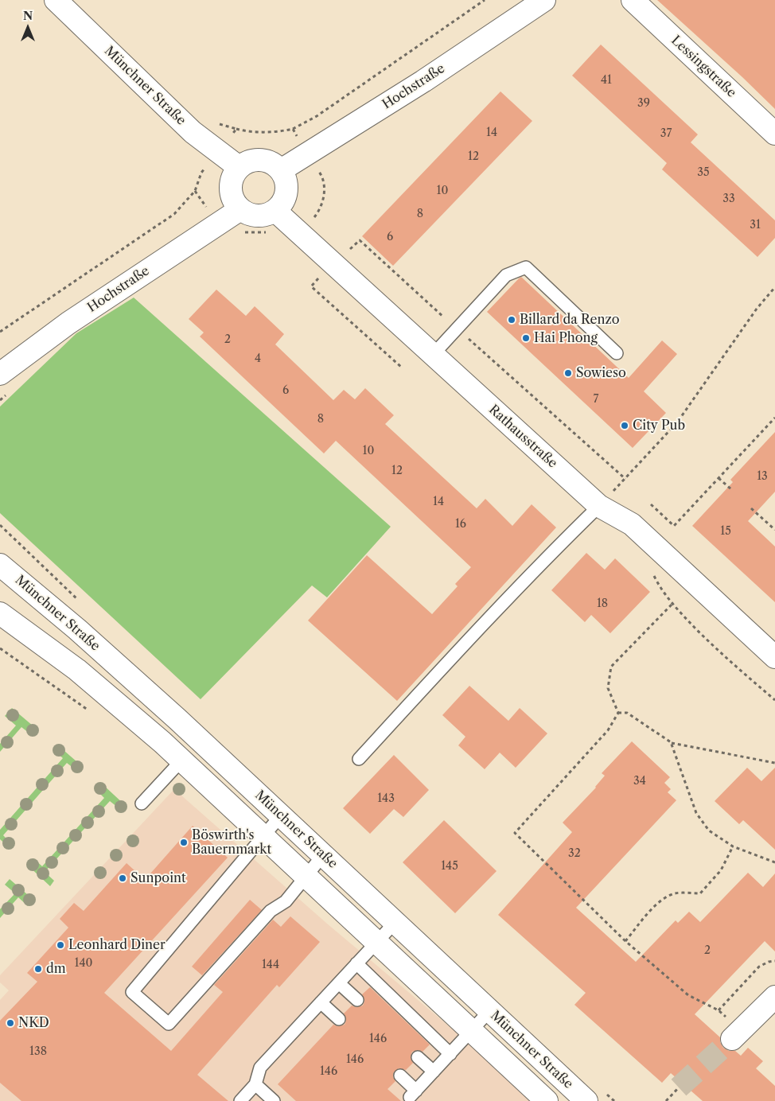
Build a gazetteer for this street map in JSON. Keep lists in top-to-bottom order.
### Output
{
  "streets": {
    "street": [
      "Lessingstraße",
      "Münchner Straße",
      "Hochstraße",
      "Rathausstraße"
    ]
  },
  "crossings": [
    ["Münchner Straße", "Hochstraße"],
    ["Münchner Straße", "Rathausstraße"],
    ["Hochstraße", "Rathausstraße"]
  ],
  "places": [
    "Billard da Renzo",
    "Hai Phong",
    "Sowieso",
    "City Pub",
    "Böswirth's Bauernmarkt",
    "Sunpoint",
    "Leonhard Diner",
    "dm",
    "NKD"
  ],
  "house_numbers": [
    "41",
    "39",
    "14",
    "37",
    "12",
    "35",
    "10",
    "33",
    "8",
    "31",
    "6",
    "2",
    "4",
    "6",
    "7",
    "8",
    "10",
    "12",
    "13",
    "14",
    "16",
    "15",
    "18",
    "34",
    "143",
    "32",
    "145",
    "2",
    "140",
    "144",
    "146",
    "138",
    "146",
    "146"
  ],
  "north": "top"
}
